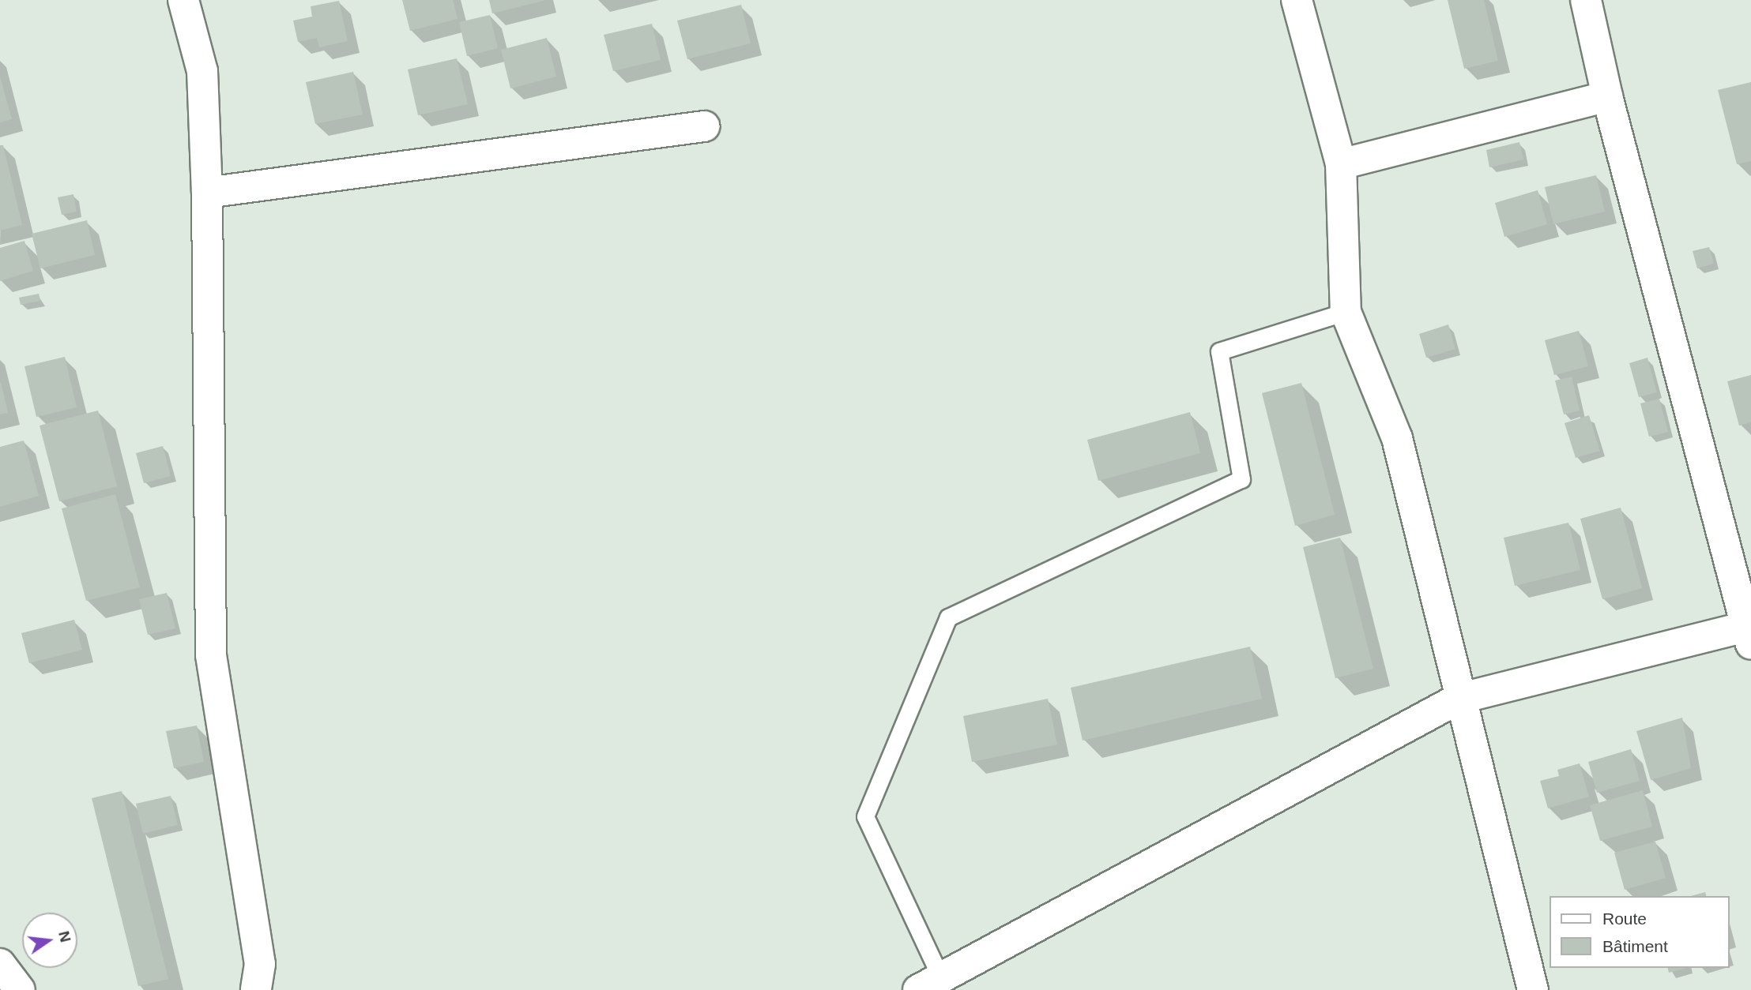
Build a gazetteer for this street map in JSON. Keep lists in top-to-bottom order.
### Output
{
  "legend": ["Route", "Bâtiment"],
  "north": "right"
}
